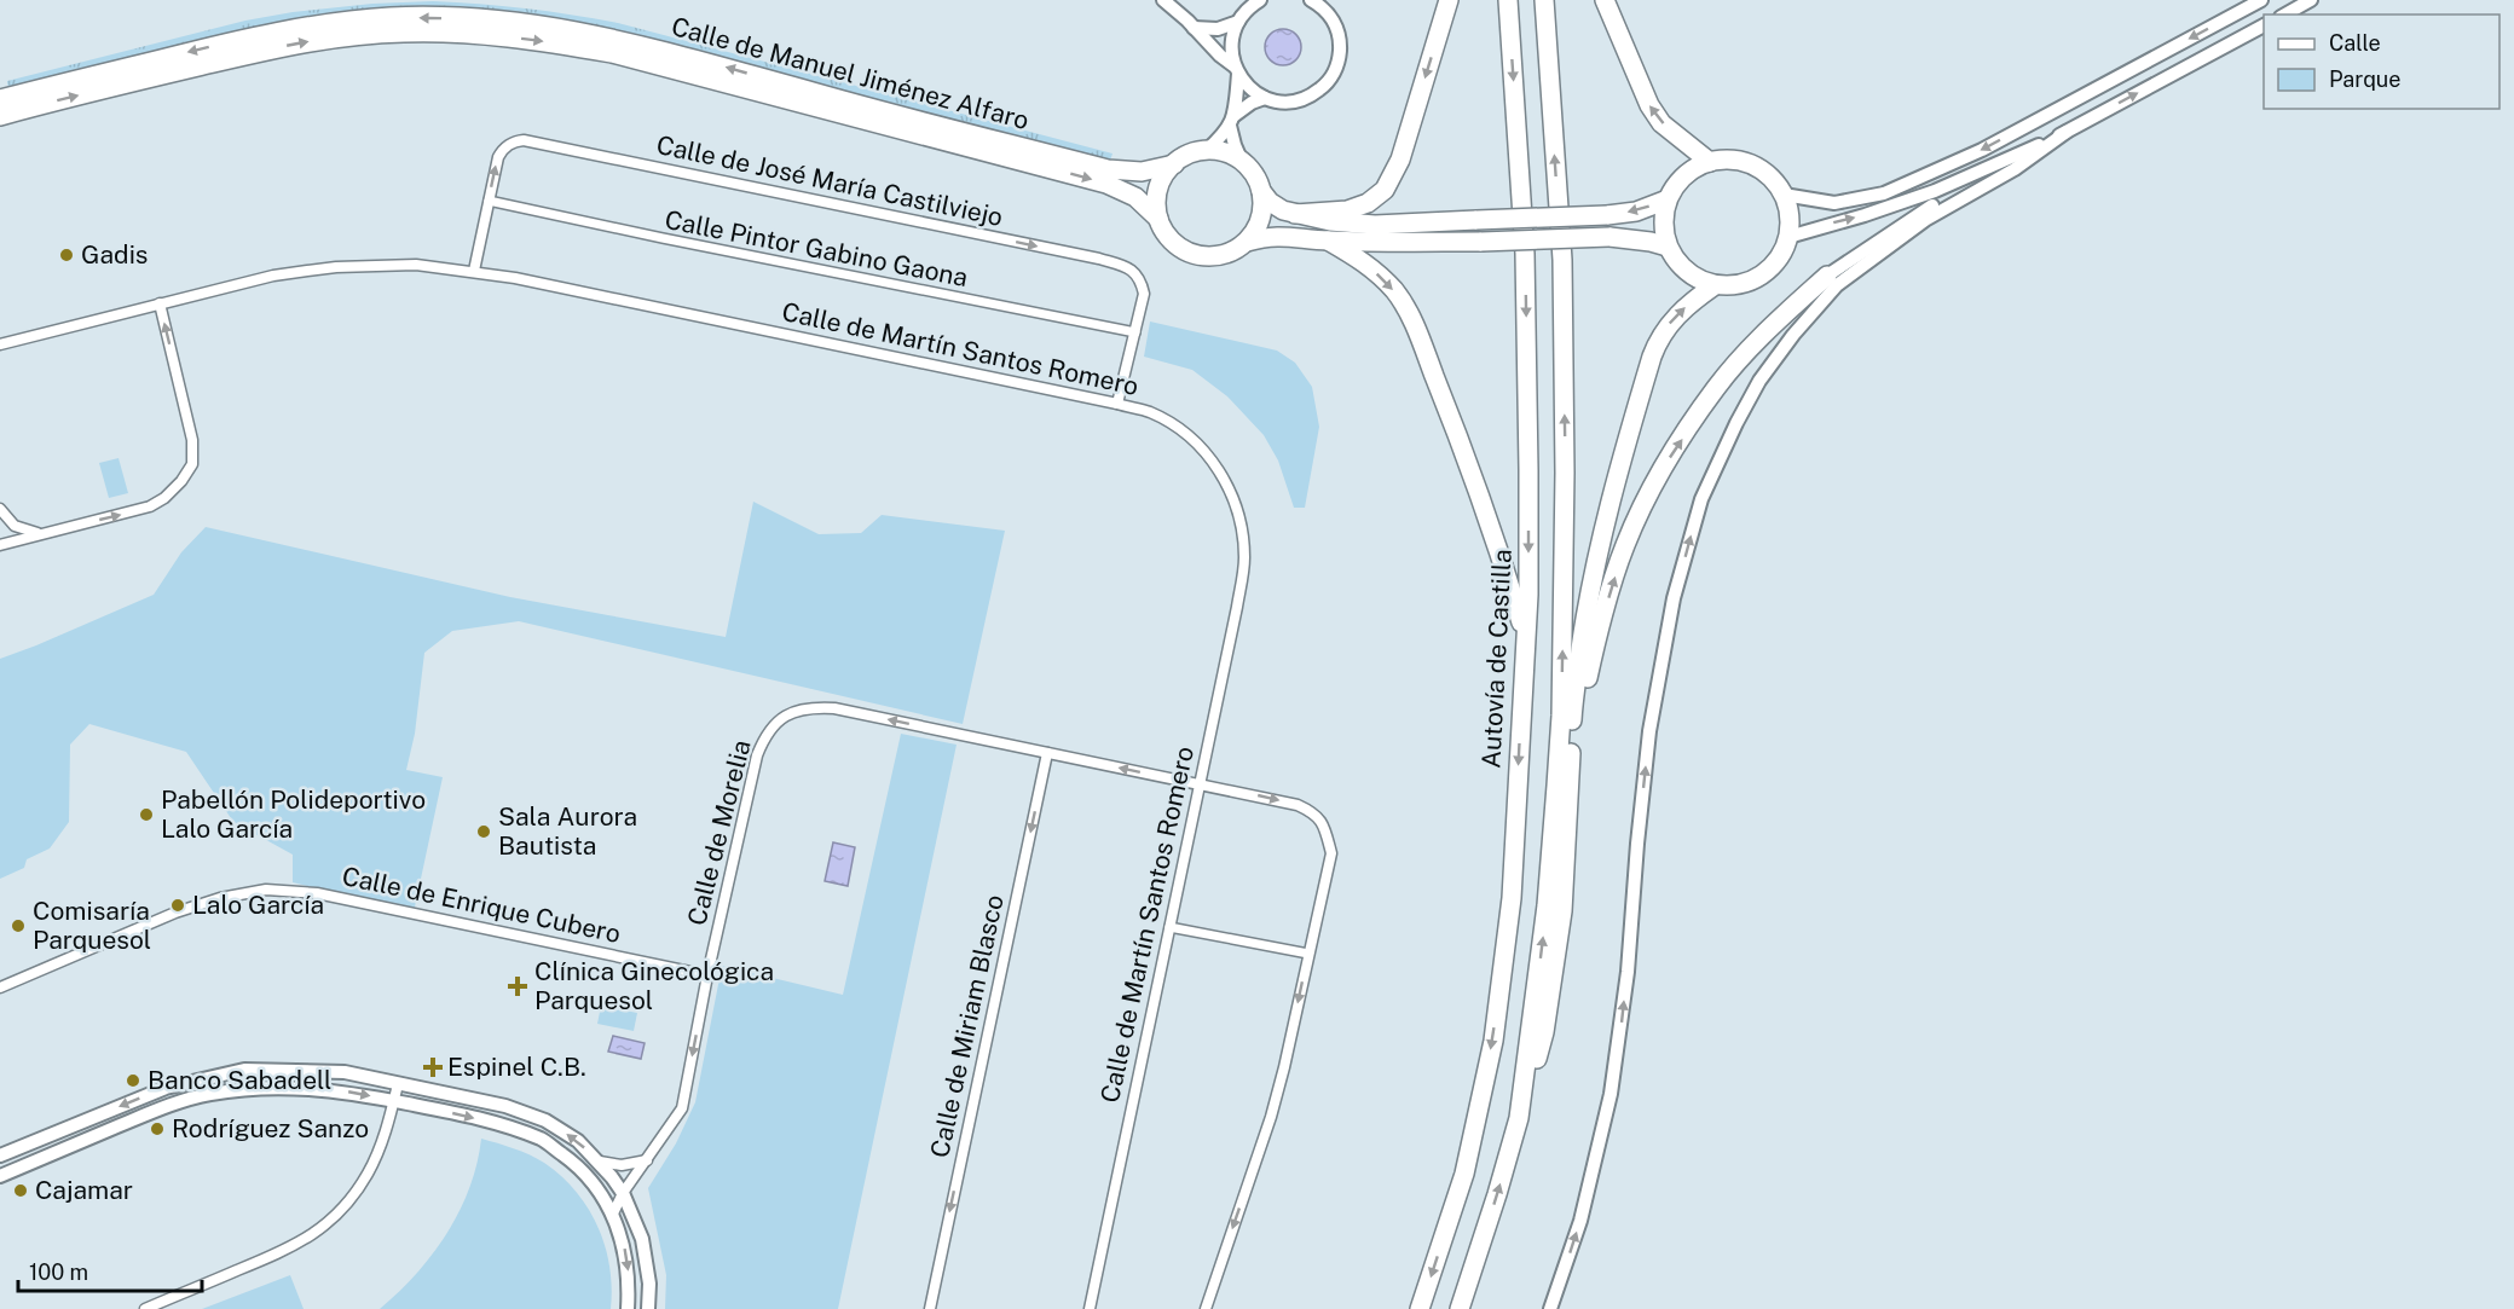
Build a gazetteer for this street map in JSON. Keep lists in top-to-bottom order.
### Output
{
  "streets": {
    "highway": ["Calle de Manuel Jiménez Alfaro", "Autovía de Castilla"],
    "street": [
      "Calle de José María Castilviejo",
      "Calle Pintor Gabino Gaona",
      "Calle de Martín Santos Romero",
      "Calle de Morelia",
      "Calle de Enrique Cubero",
      "Calle de Miriam Blasco"
    ]
  },
  "crossings": [
    ["Calle de José María Castilviejo", "Calle Pintor Gabino Gaona"],
    ["Calle de José María Castilviejo", "Calle de Martín Santos Romero"],
    ["Calle de Martín Santos Romero", "Calle de Morelia"],
    ["Calle de Morelia", "Calle de Enrique Cubero"],
    ["Calle de Morelia", "Calle de Miriam Blasco"]
  ],
  "one_way": ["Calle de José María Castilviejo", "Calle de Miriam Blasco"],
  "places": {
    "other": [
      "Gadis",
      "Pabellón Polideportivo Lalo García",
      "Sala Aurora Bautista",
      "Lalo García",
      "Comisaría Parquesol",
      "Banco Sabadell",
      "Rodríguez Sanzo",
      "Cajamar"
    ],
    "health": ["Clínica Ginecológica Parquesol", "Espinel C.B."]
  },
  "legend": ["Calle", "Parque"],
  "scale_bar": "100 m"
}
